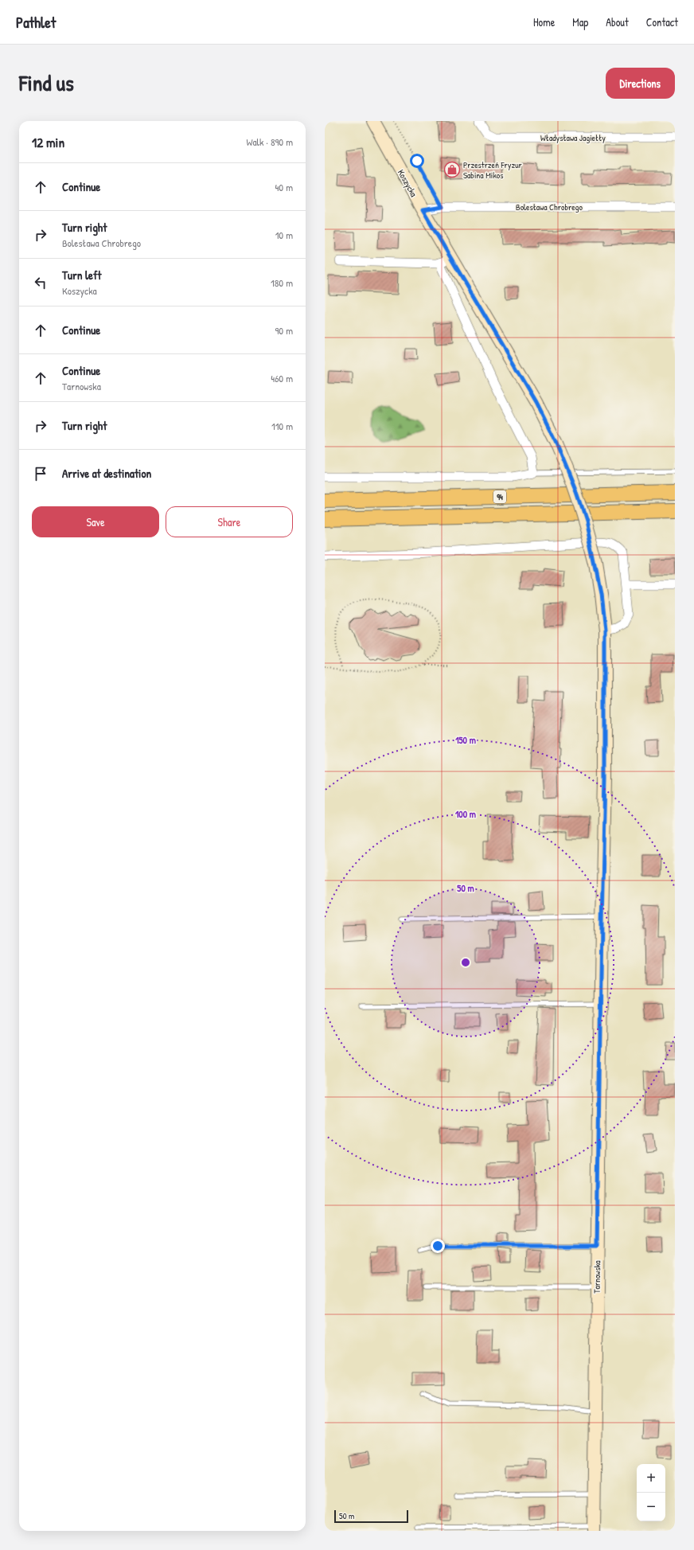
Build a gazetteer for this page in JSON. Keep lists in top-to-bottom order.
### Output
{
  "streets": {
    "main road": ["94"],
    "street": [
      "Władysława Jagiełły",
      "Koszycka",
      "Bolesława Chrobrego",
      "Tarnowska"
    ]
  },
  "crossings": [
    ["Koszycka", "Bolesława Chrobrego"],
    ["Koszycka", "Tarnowska"]
  ],
  "places": {
    "shop": ["Przestrzeń Fryzur Sabina Mikos"]
  },
  "scale_bar": "50 m",
  "page": {
    "header": "Pathlet",
    "nav": [
      "Home",
      "Map",
      "About",
      "Contact"
    ],
    "title": "Find us",
    "buttons": [
      "Directions",
      ["Save", "Share"]
    ],
    "heading": ["12 min", "Walk · 890 m"],
    "list": [
      ["Continue", "40 m"],
      ["Turn right", "Bolesława Chrobrego", "10 m"],
      ["Turn left", "Koszycka", "180 m"],
      ["Continue", "90 m"],
      ["Continue", "Tarnowska", "460 m"],
      ["Turn right", "110 m"],
      "Arrive at destination"
    ],
    "map_buttons": ["+", "−"],
    "scale": "50 m"
  },
  "rings": ["150 m", "100 m", "50 m"]
}
